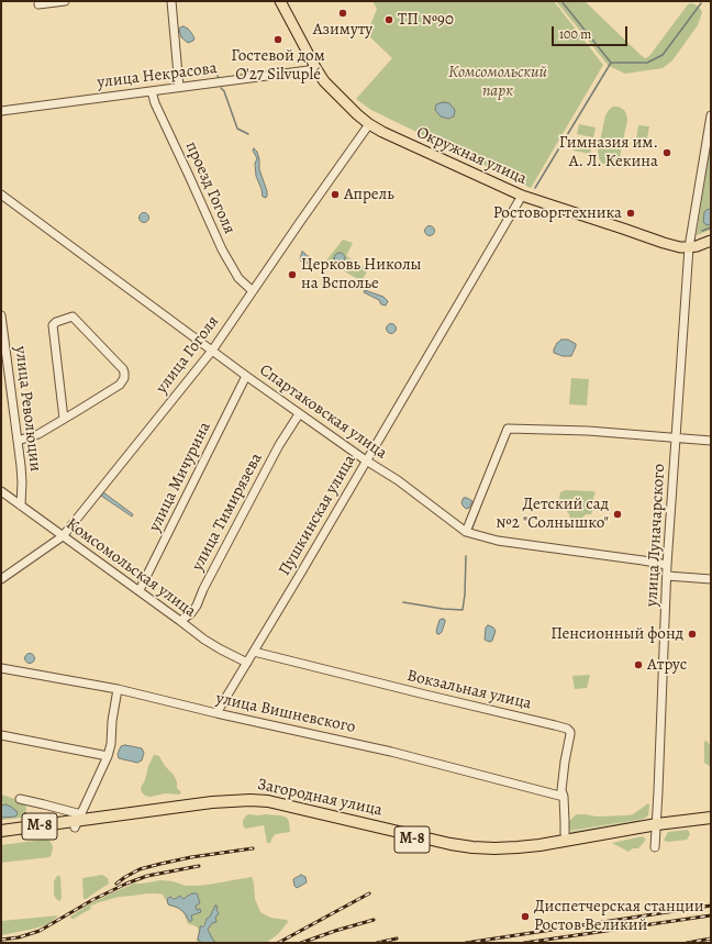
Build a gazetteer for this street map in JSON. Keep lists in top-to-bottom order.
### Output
{
  "streets": {
    "highway": ["Загородная улица", "М-8"],
    "main road": ["Окружная улица"],
    "street": [
      "улица Некрасова",
      "проезд Гоголя",
      "улица Гоголя",
      "улица Революции",
      "Спартаковская улица",
      "улица Мичурина",
      "улица Тимирязева",
      "Пушкинская улица",
      "улица Луначарского",
      "Комсомольская улица",
      "Вокзальная улица",
      "улица Вишневского"
    ]
  },
  "crossings": [
    ["улица Некрасова", "Окружная улица"],
    ["улица Некрасова", "проезд Гоголя"],
    ["Окружная улица", "улица Гоголя"],
    ["Окружная улица", "Пушкинская улица"],
    ["Окружная улица", "улица Луначарского"],
    ["проезд Гоголя", "улица Гоголя"],
    ["улица Гоголя", "Спартаковская улица"],
    ["улица Гоголя", "Комсомольская улица"],
    ["улица Революции", "Комсомольская улица"],
    ["Спартаковская улица", "улица Мичурина"],
    ["Спартаковская улица", "улица Тимирязева"],
    ["Спартаковская улица", "Пушкинская улица"],
    ["Спартаковская улица", "улица Луначарского"],
    ["улица Мичурина", "Комсомольская улица"],
    ["улица Тимирязева", "Комсомольская улица"],
    ["Пушкинская улица", "Комсомольская улица"],
    ["Пушкинская улица", "Вокзальная улица"],
    ["Пушкинская улица", "улица Вишневского"],
    ["улица Луначарского", "Загородная улица"],
    ["улица Луначарского", "М-8"],
    ["Вокзальная улица", "улица Вишневского"],
    ["Вокзальная улица", "Загородная улица"],
    ["Загородная улица", "М-8"]
  ],
  "parks": ["Комсомольский парк"],
  "places": [
    "Азимуту",
    "ТП №90",
    "Гостевой дом O'27 Silvuplé",
    "Гимназия им. А. Л. Кекина",
    "Апрель",
    "Ростоворгтехника",
    "Церковь Николы на Всполье",
    "Детский сад №2 \"Солнышко\"",
    "Пенсионный фонд",
    "Атрус",
    "Диспетчерская станции Ростов Великий"
  ],
  "scale_bar": "100 m"
}
